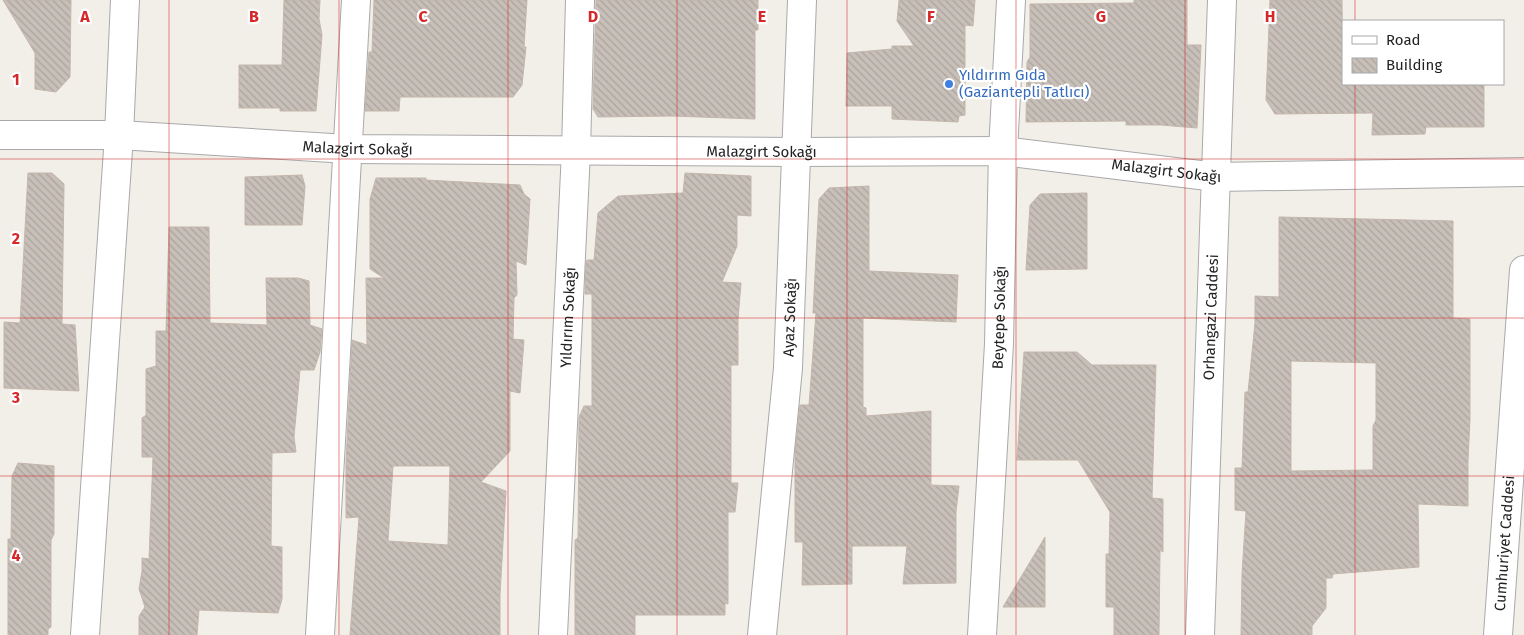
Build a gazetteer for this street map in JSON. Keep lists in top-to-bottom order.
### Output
{
  "streets": {
    "street": [
      "Malazgirt Sokağı",
      "Yıldırım Sokağı",
      "Ayaz Sokağı",
      "Beytepe Sokağı",
      "Orhangazi Caddesi",
      "Cumhuriyet Caddesi"
    ]
  },
  "crossings": [
    ["Malazgirt Sokağı", "Yıldırım Sokağı"],
    ["Malazgirt Sokağı", "Ayaz Sokağı"],
    ["Malazgirt Sokağı", "Beytepe Sokağı"],
    ["Malazgirt Sokağı", "Orhangazi Caddesi"]
  ],
  "places": ["Yıldırım Gıda (Gaziantepli Tatlıcı)"],
  "legend": ["Road", "Building"],
  "grid": {
    "columns": [
      "A",
      "B",
      "C",
      "D",
      "E",
      "F",
      "G",
      "H"
    ],
    "rows": [
      "1",
      "2",
      "3",
      "4"
    ]
  }
}
